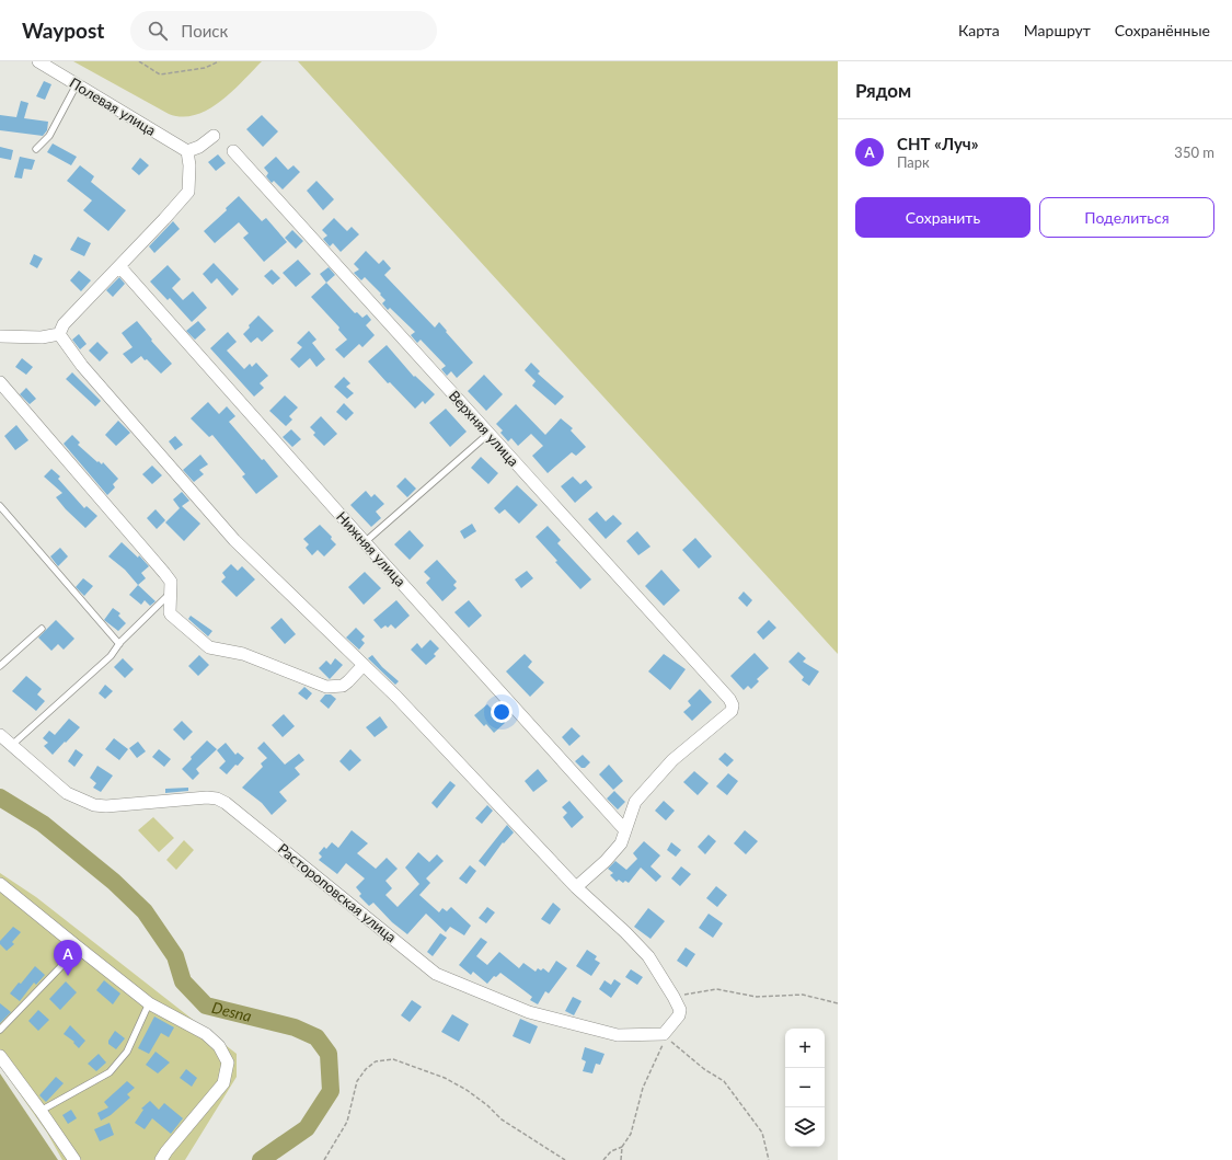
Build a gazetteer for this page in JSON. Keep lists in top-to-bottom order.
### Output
{
  "streets": {
    "street": [
      "Полевая улица",
      "Верхняя улица",
      "Нижняя улица",
      "Растороповская улица"
    ]
  },
  "crossings": [
    ["Верхняя улица", "Нижняя улица"]
  ],
  "water": ["Desna"],
  "page": {
    "header": "Waypost",
    "search": "Поиск",
    "nav": ["Карта", "Маршрут", "Сохранённые"],
    "heading": "Рядом",
    "list": [
      {
        "mark": "A",
        "name": "СНТ «Луч»",
        "note": "Парк",
        "value": "350 m"
      }
    ],
    "buttons": ["Сохранить", "Поделиться"],
    "pins": "A",
    "map_buttons": ["+", "−"]
  }
}
